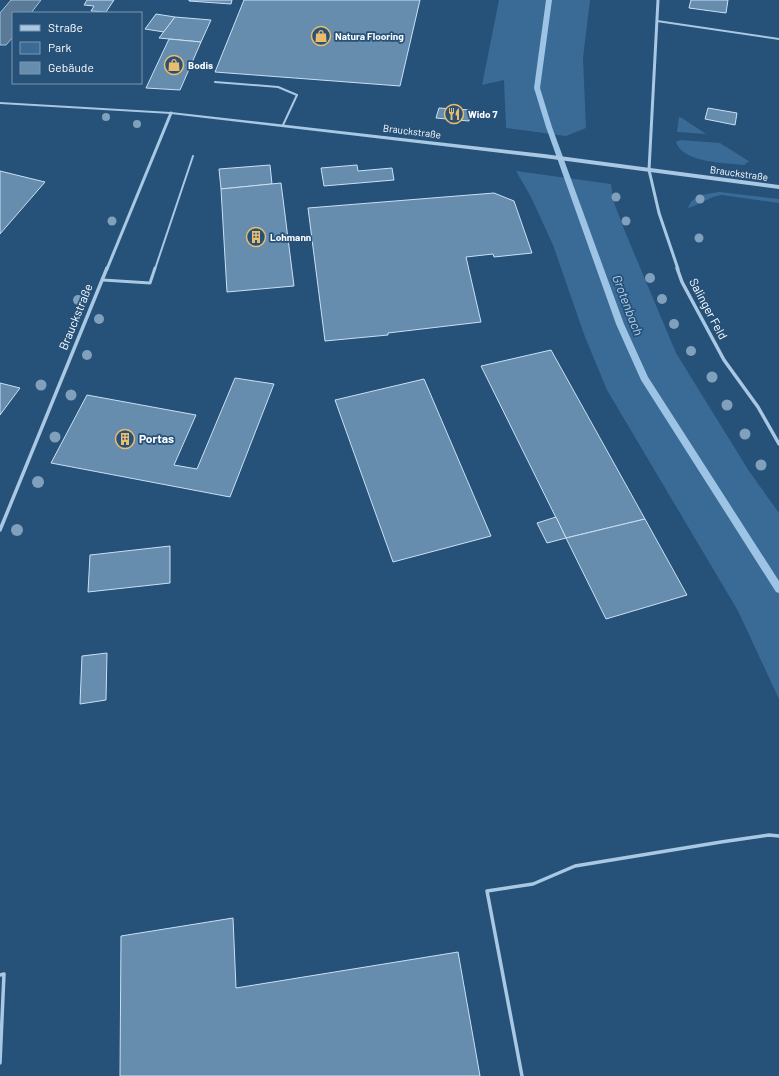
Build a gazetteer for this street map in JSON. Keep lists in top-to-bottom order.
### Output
{
  "streets": {
    "street": ["Brauckstraße", "Salinger Feld"]
  },
  "crossings": [
    ["Brauckstraße", "Salinger Feld"]
  ],
  "water": ["Grotenbach"],
  "places": {
    "shop": ["Natura Flooring", "Bodis"],
    "restaurant": ["Wido 7"],
    "building": ["Lohmann", "Portas"]
  },
  "legend": ["Straße", "Park", "Gebäude"]
}
